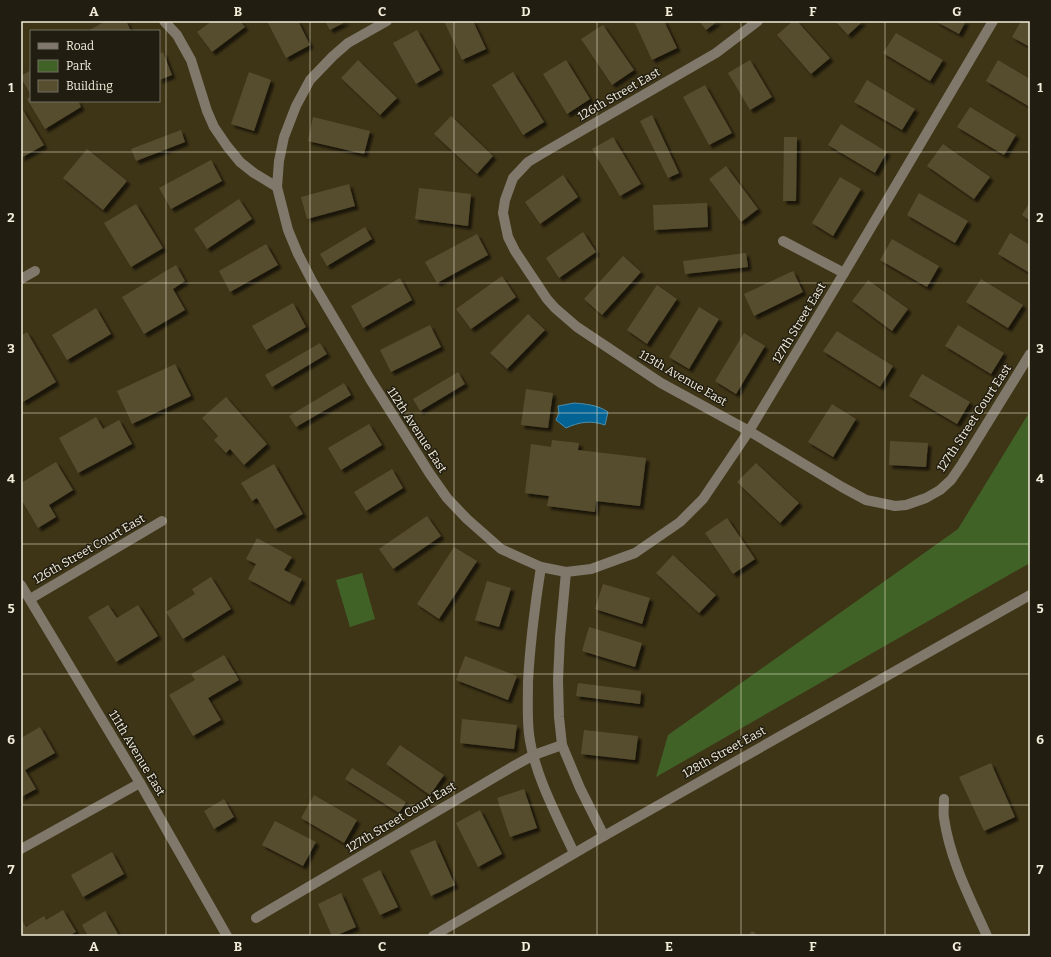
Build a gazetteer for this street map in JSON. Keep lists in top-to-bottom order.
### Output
{
  "streets": {
    "street": [
      "126th Street East",
      "127th Street East",
      "113th Avenue East",
      "127th Street Court East",
      "112th Avenue East",
      "126th Street Court East",
      "128th Street East",
      "111th Avenue East"
    ]
  },
  "crossings": [
    ["126th Street East", "113th Avenue East"],
    ["127th Street East", "113th Avenue East"],
    ["127th Street East", "112th Avenue East"],
    ["113th Avenue East", "127th Street Court East"],
    ["126th Street Court East", "111th Avenue East"]
  ],
  "legend": ["Road", "Park", "Building"],
  "grid": {
    "columns": [
      "A",
      "B",
      "C",
      "D",
      "E",
      "F",
      "G"
    ],
    "rows": [
      "1",
      "2",
      "3",
      "4",
      "5",
      "6",
      "7"
    ]
  }
}
